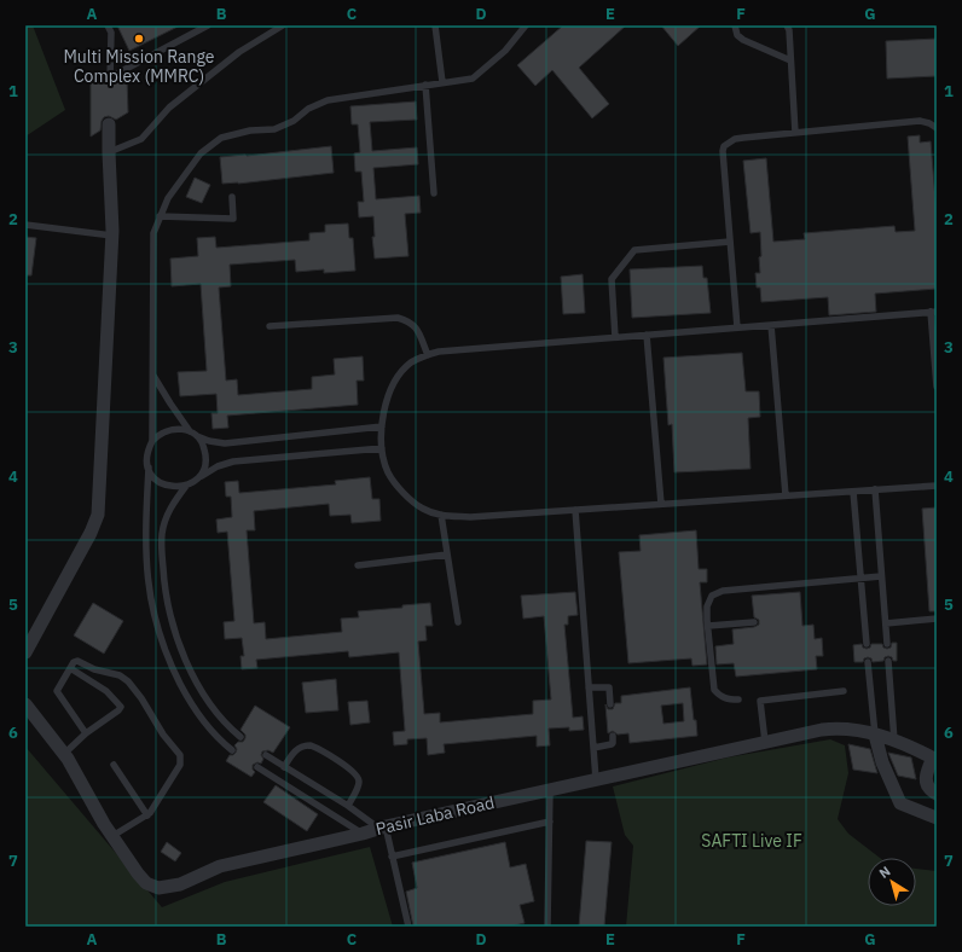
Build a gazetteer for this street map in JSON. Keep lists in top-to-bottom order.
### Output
{
  "streets": {
    "street": ["Pasir Laba Road"]
  },
  "parks": ["SAFTI Live IF"],
  "places": ["Multi Mission Range Complex (MMRC)"],
  "north": "top left",
  "grid": {
    "columns": [
      "A",
      "B",
      "C",
      "D",
      "E",
      "F",
      "G"
    ],
    "rows": [
      "1",
      "2",
      "3",
      "4",
      "5",
      "6",
      "7"
    ]
  }
}
